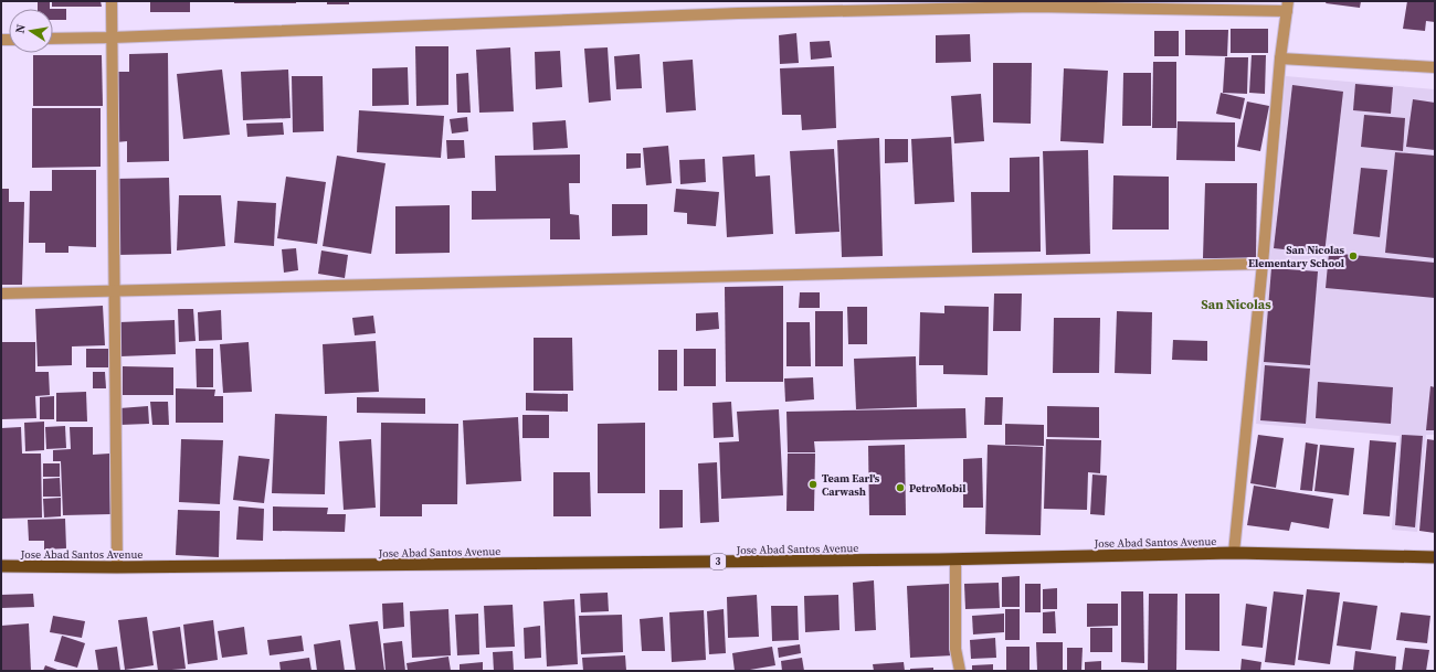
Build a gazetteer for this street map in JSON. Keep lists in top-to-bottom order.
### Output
{
  "streets": {
    "highway": ["Jose Abad Santos Avenue", "3"]
  },
  "districts": ["San Nicolas"],
  "places": ["San Nicolas Elementary School", "Team Earl's Carwash", "PetroMobil"],
  "north": "left"
}
